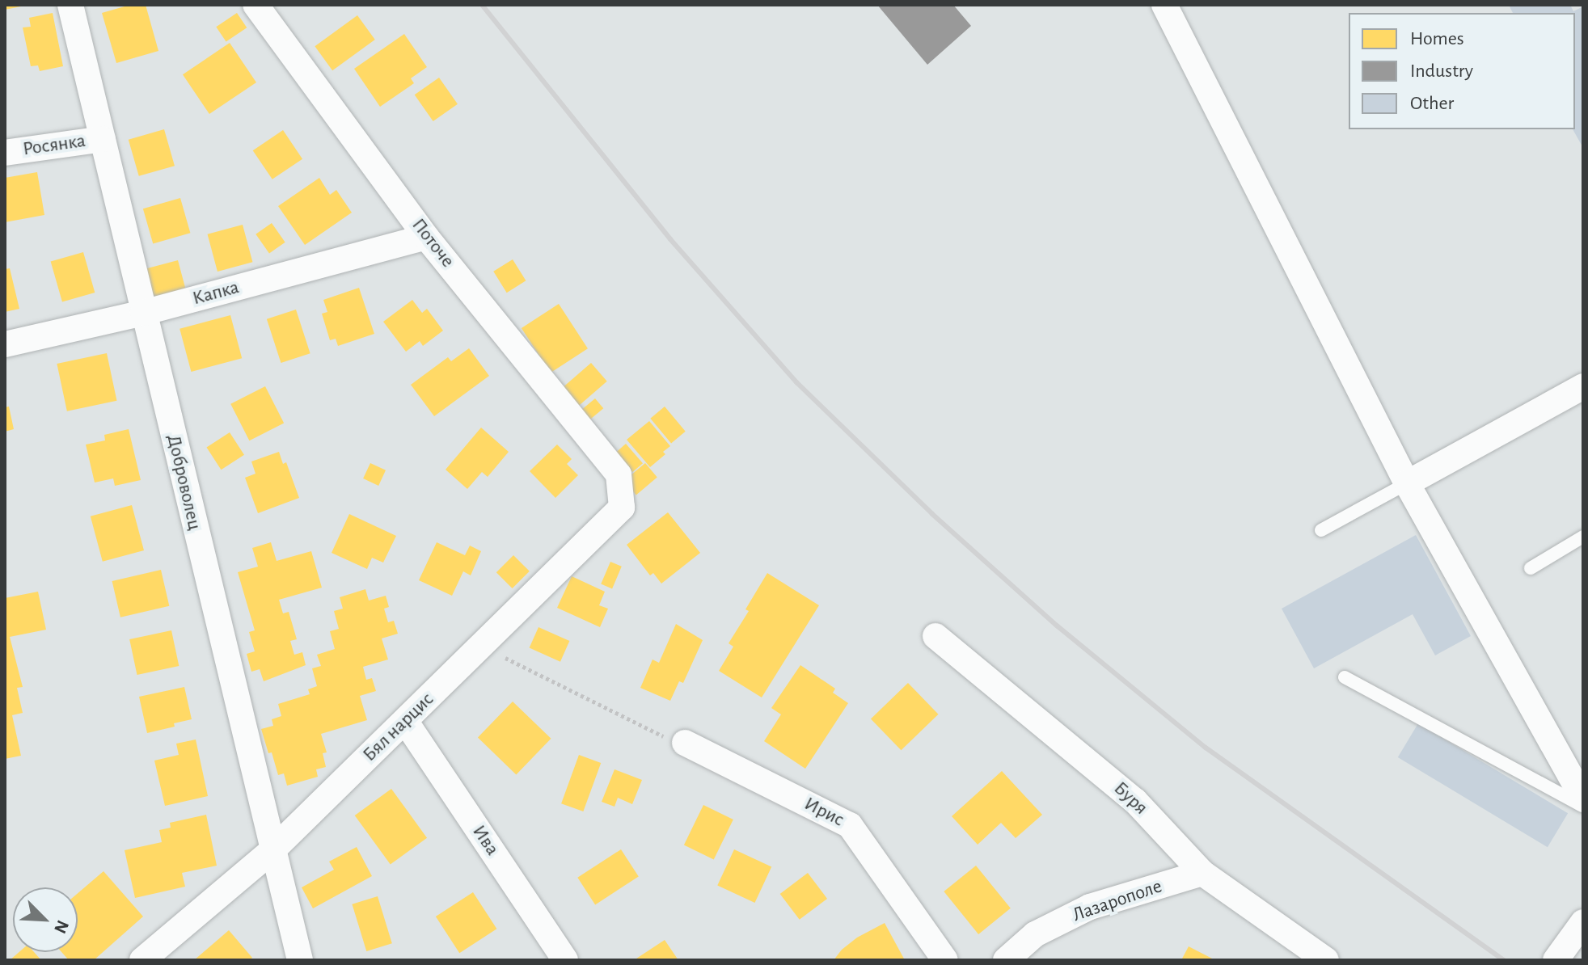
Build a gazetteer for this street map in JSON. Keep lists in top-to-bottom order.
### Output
{
  "streets": {
    "street": [
      "Росянка",
      "Поточе",
      "Капка",
      "Доброволец",
      "Бял нарцис",
      "Буря",
      "Ирис",
      "Ива",
      "Лазарополе"
    ]
  },
  "crossings": [
    ["Росянка", "Доброволец"],
    ["Поточе", "Капка"],
    ["Поточе", "Бял нарцис"],
    ["Капка", "Доброволец"],
    ["Доброволец", "Бял нарцис"],
    ["Бял нарцис", "Ива"],
    ["Буря", "Лазарополе"]
  ],
  "legend": ["Homes", "Industry", "Other"],
  "north": "bottom right"
}
